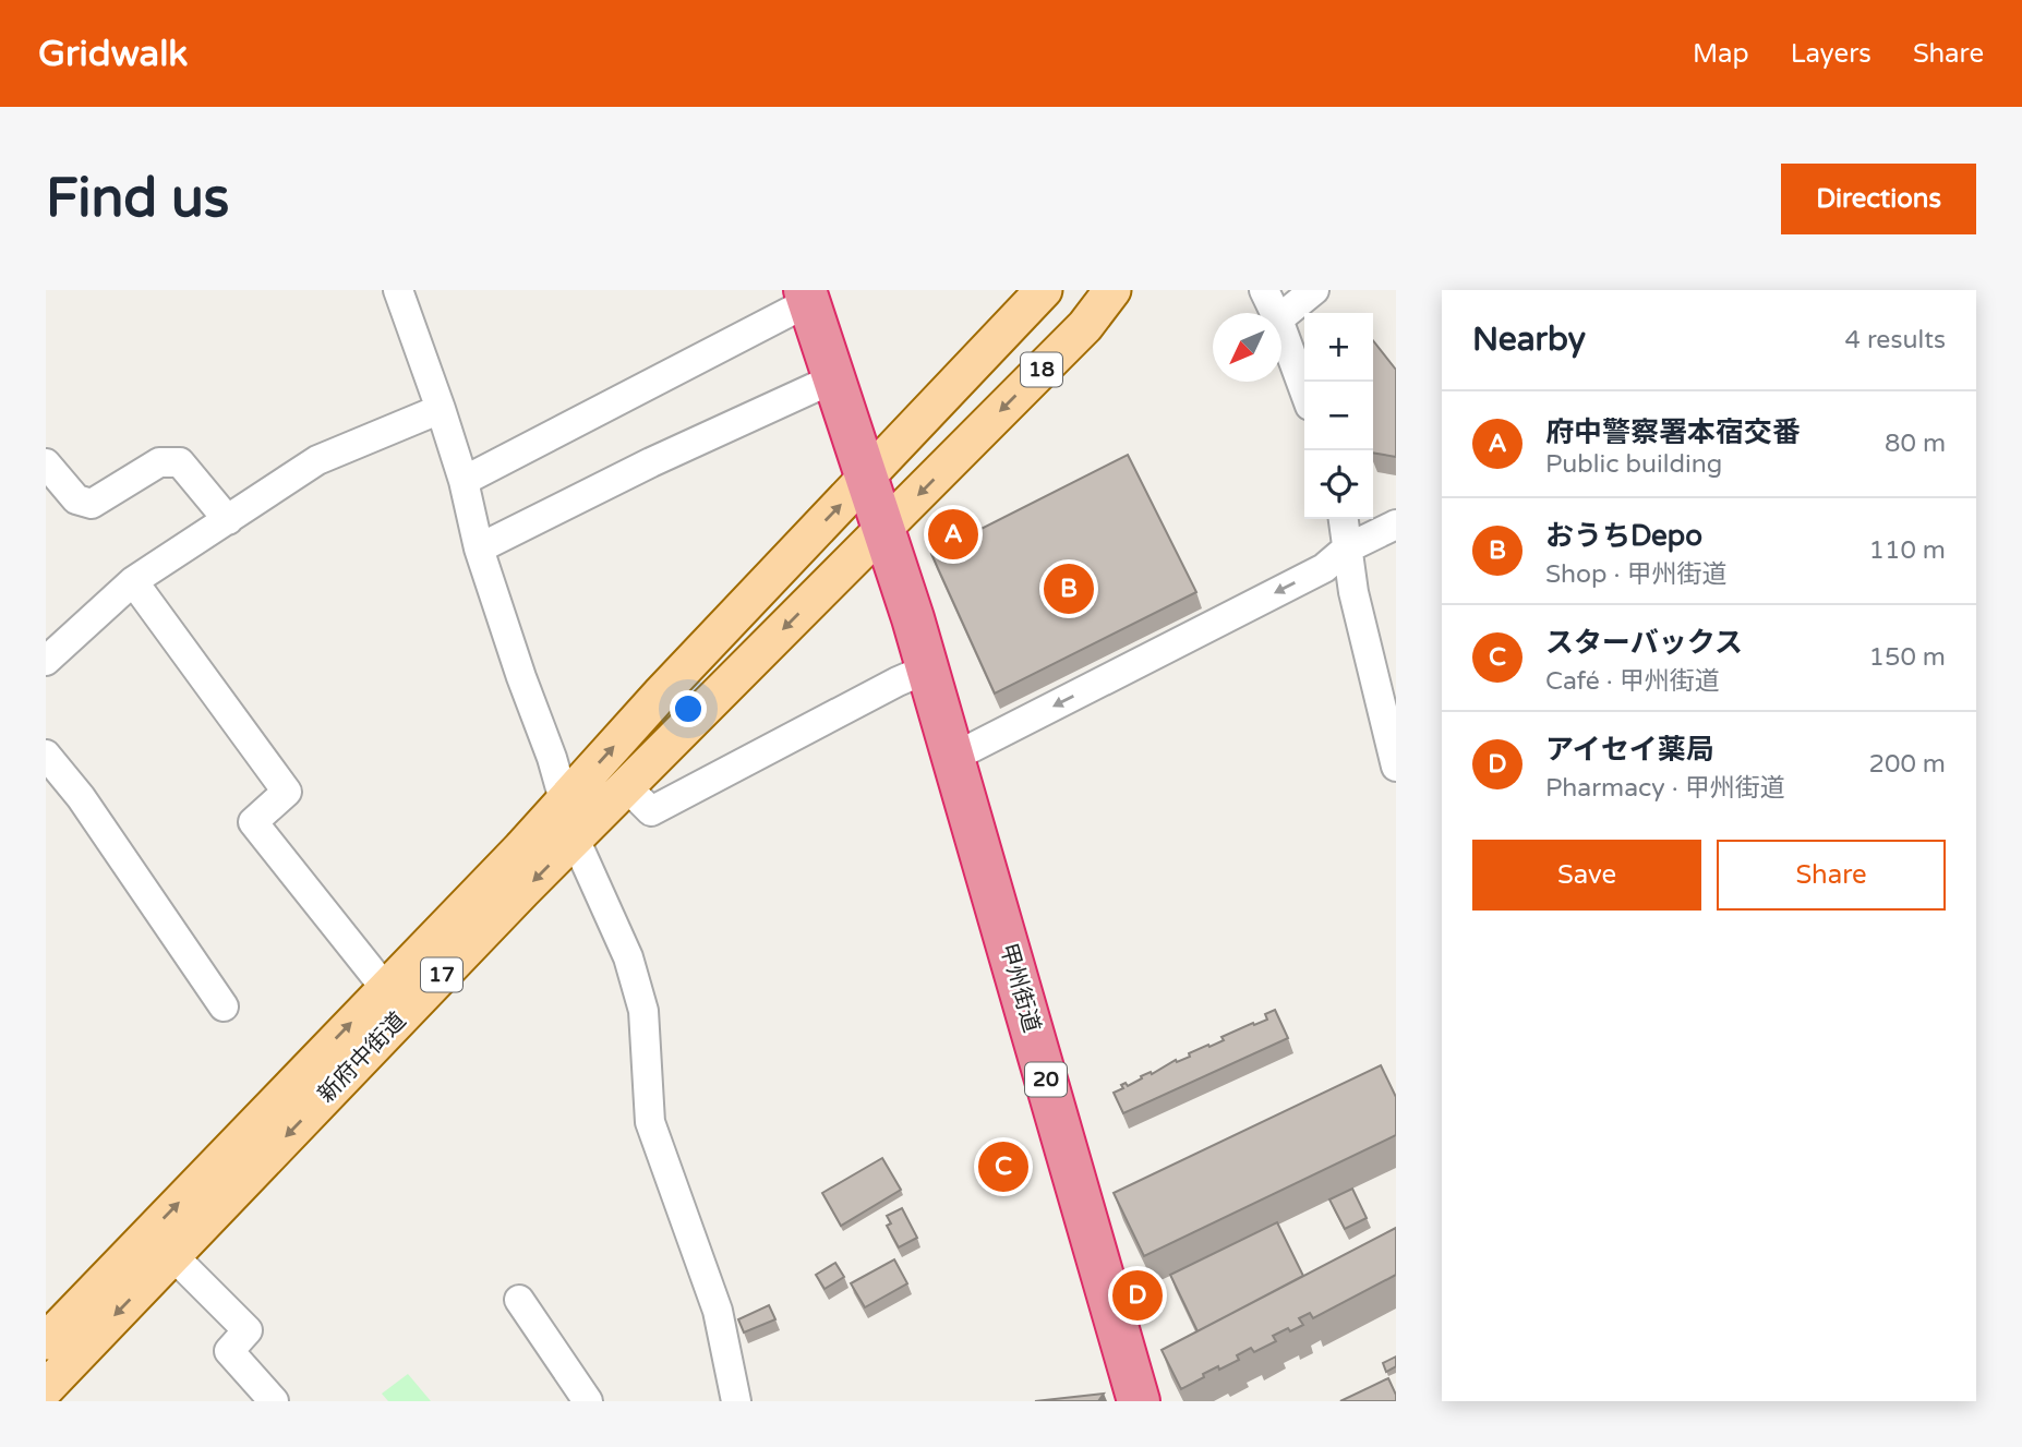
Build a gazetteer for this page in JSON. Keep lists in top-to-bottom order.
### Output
{
  "streets": {
    "highway": ["甲州街道", "20"],
    "main road": ["18", "17", "新府中街道"]
  },
  "crossings": [
    ["18", "甲州街道"],
    ["18", "新府中街道"],
    ["18", "20"],
    ["甲州街道", "新府中街道"],
    ["甲州街道", "20"],
    ["新府中街道", "20"]
  ],
  "north": "bottom left",
  "page": {
    "header": "Gridwalk",
    "nav": ["Map", "Layers", "Share"],
    "buttons": [
      "Directions",
      ["Save", "Share"]
    ],
    "title": "Find us",
    "heading": ["Nearby", "4 results"],
    "map_buttons": ["+", "−"],
    "list": [
      {
        "mark": "A",
        "name": "府中警察署本宿交番",
        "note": "Public building",
        "value": "80 m"
      },
      {
        "mark": "B",
        "name": "おうちDepo",
        "note": "Shop · 甲州街道",
        "value": "110 m"
      },
      {
        "mark": "C",
        "name": "スターバックス",
        "note": "Café · 甲州街道",
        "value": "150 m"
      },
      {
        "mark": "D",
        "name": "アイセイ薬局",
        "note": "Pharmacy · 甲州街道",
        "value": "200 m"
      }
    ],
    "pins": [
      "A",
      "B",
      "C",
      "D"
    ]
  }
}
